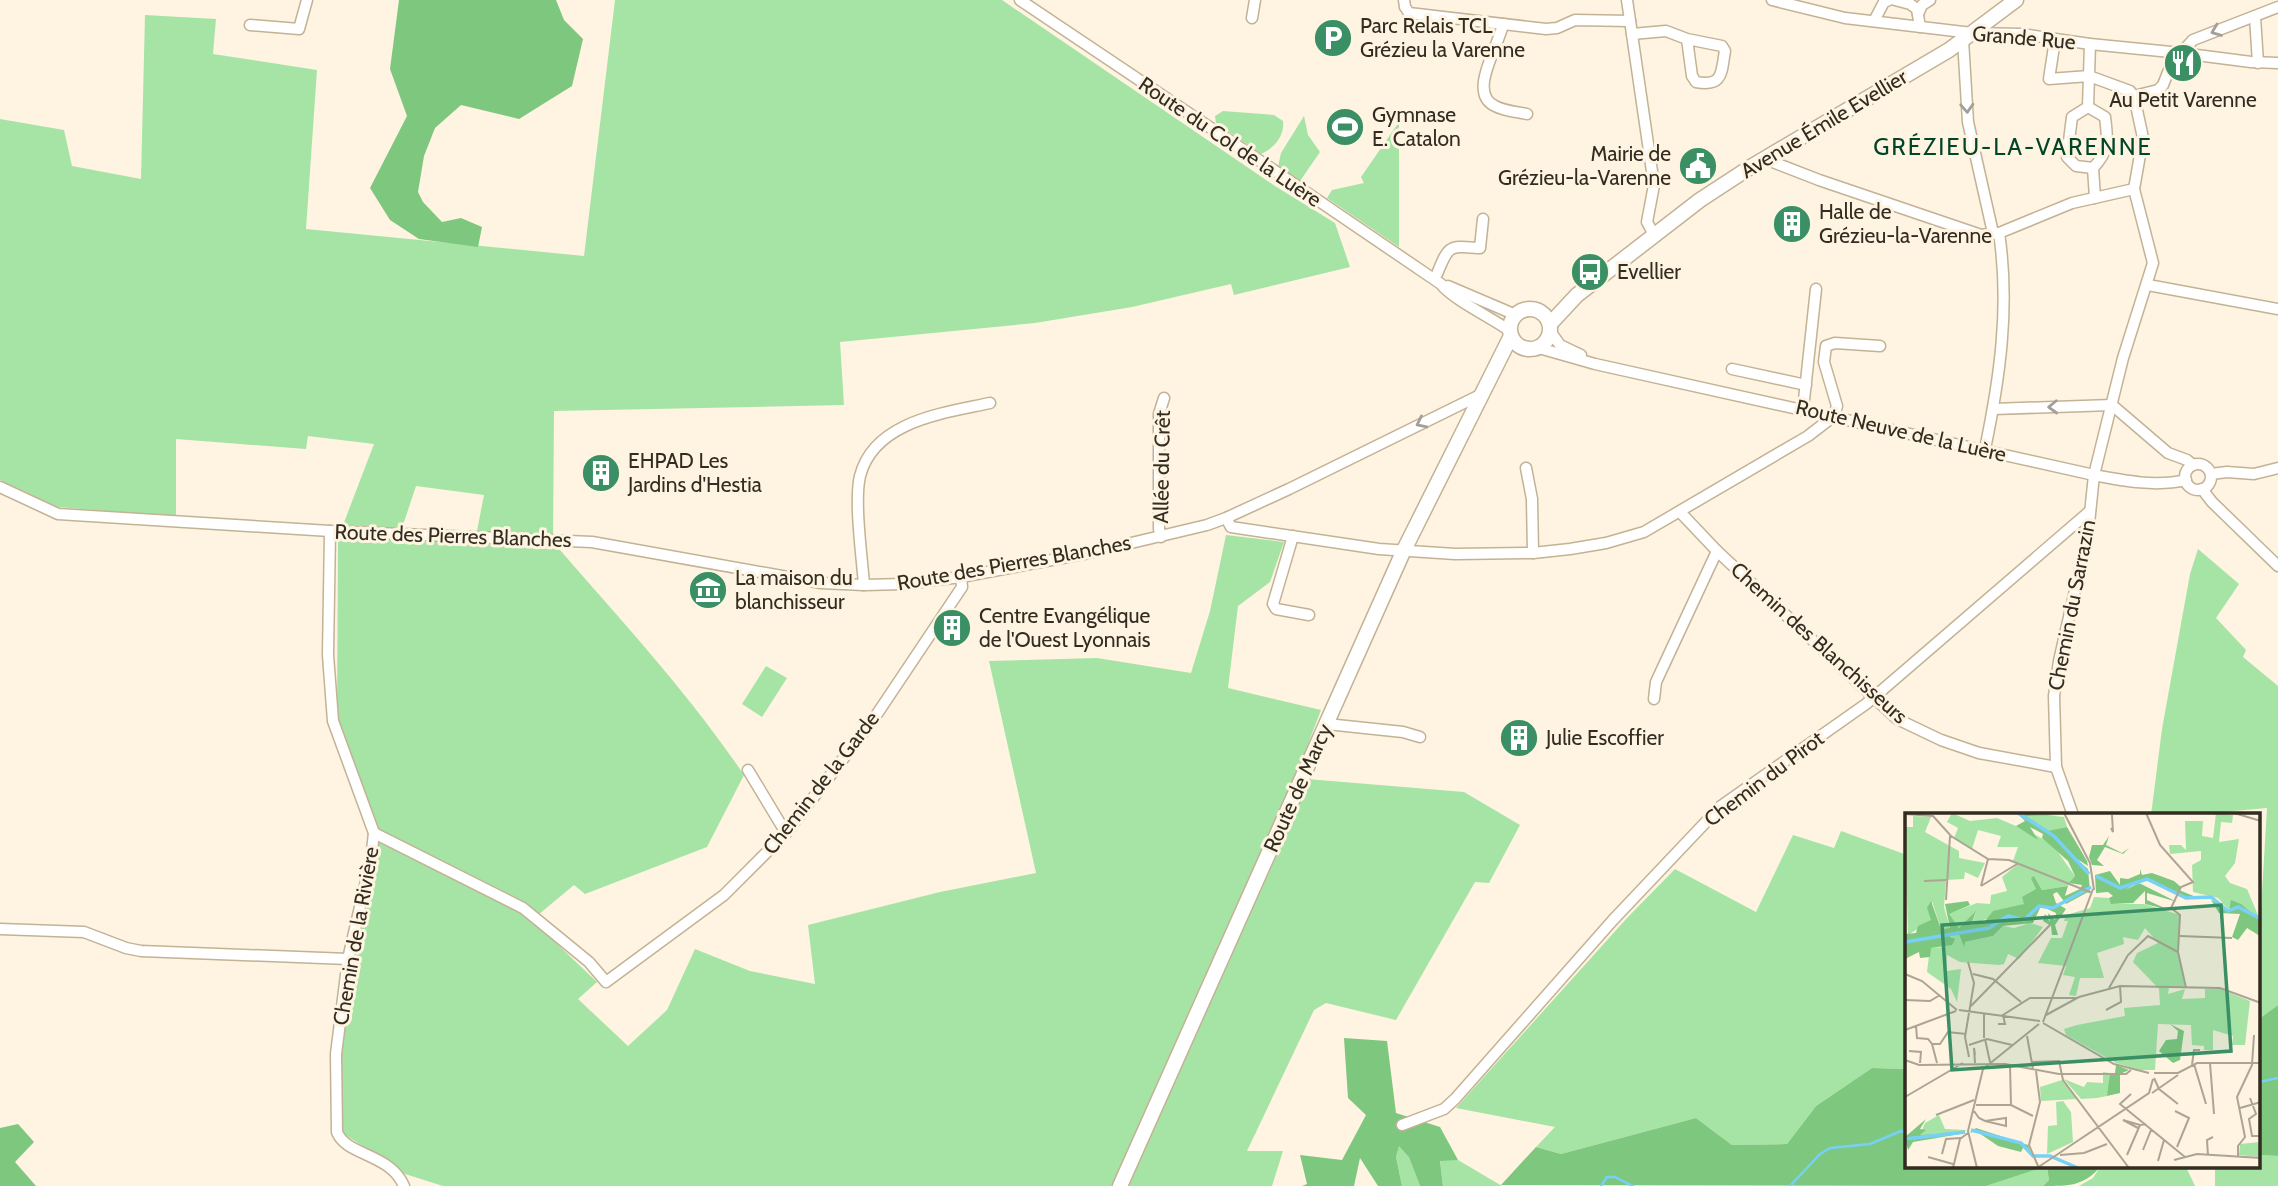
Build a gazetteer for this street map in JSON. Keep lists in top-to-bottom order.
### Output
{
  "streets": {
    "main road": ["Avenue Émile Evellier", "Route de Marcy"],
    "street": [
      "Grande Rue",
      "Route du Col de la Luère",
      "Route Neuve de la Luère",
      "Allée du Crêt",
      "Route des Pierres Blanches",
      "Chemin du Sarrazin",
      "Chemin des Blanchisseurs",
      "Chemin du Pirot",
      "Chemin de la Garde",
      "Chemin de la Rivière"
    ]
  },
  "crossings": [
    ["Grande Rue", "Avenue Émile Evellier"],
    ["Avenue Émile Evellier", "Route du Col de la Luère"],
    ["Avenue Émile Evellier", "Route Neuve de la Luère"],
    ["Avenue Émile Evellier", "Route de Marcy"],
    ["Route du Col de la Luère", "Route Neuve de la Luère"],
    ["Route du Col de la Luère", "Route de Marcy"],
    ["Route Neuve de la Luère", "Chemin du Sarrazin"],
    ["Route Neuve de la Luère", "Route de Marcy"],
    ["Allée du Crêt", "Route des Pierres Blanches"],
    ["Route des Pierres Blanches", "Chemin de la Garde"],
    ["Route des Pierres Blanches", "Route de Marcy"],
    ["Route des Pierres Blanches", "Chemin de la Rivière"],
    ["Chemin du Sarrazin", "Chemin des Blanchisseurs"],
    ["Chemin du Sarrazin", "Chemin du Pirot"],
    ["Chemin des Blanchisseurs", "Chemin du Pirot"],
    ["Chemin de la Garde", "Chemin de la Rivière"]
  ],
  "districts": ["GRÉZIEU-LA-VARENNE"],
  "places": {
    "parking": ["Parc Relais TCL Grézieu la Varenne"],
    "restaurant": ["Au Petit Varenne"],
    "sports": ["Gymnase E. Catalon"],
    "public building": ["Mairie de Grézieu-la-Varenne"],
    "building": [
      "Halle de Grézieu-la-Varenne",
      "EHPAD Les Jardins d'Hestia",
      "Centre Evangélique de l'Ouest Lyonnais",
      "Julie Escoffier"
    ],
    "bus stop": ["Evellier"],
    "museum": ["La maison du blanchisseur"]
  }
}
